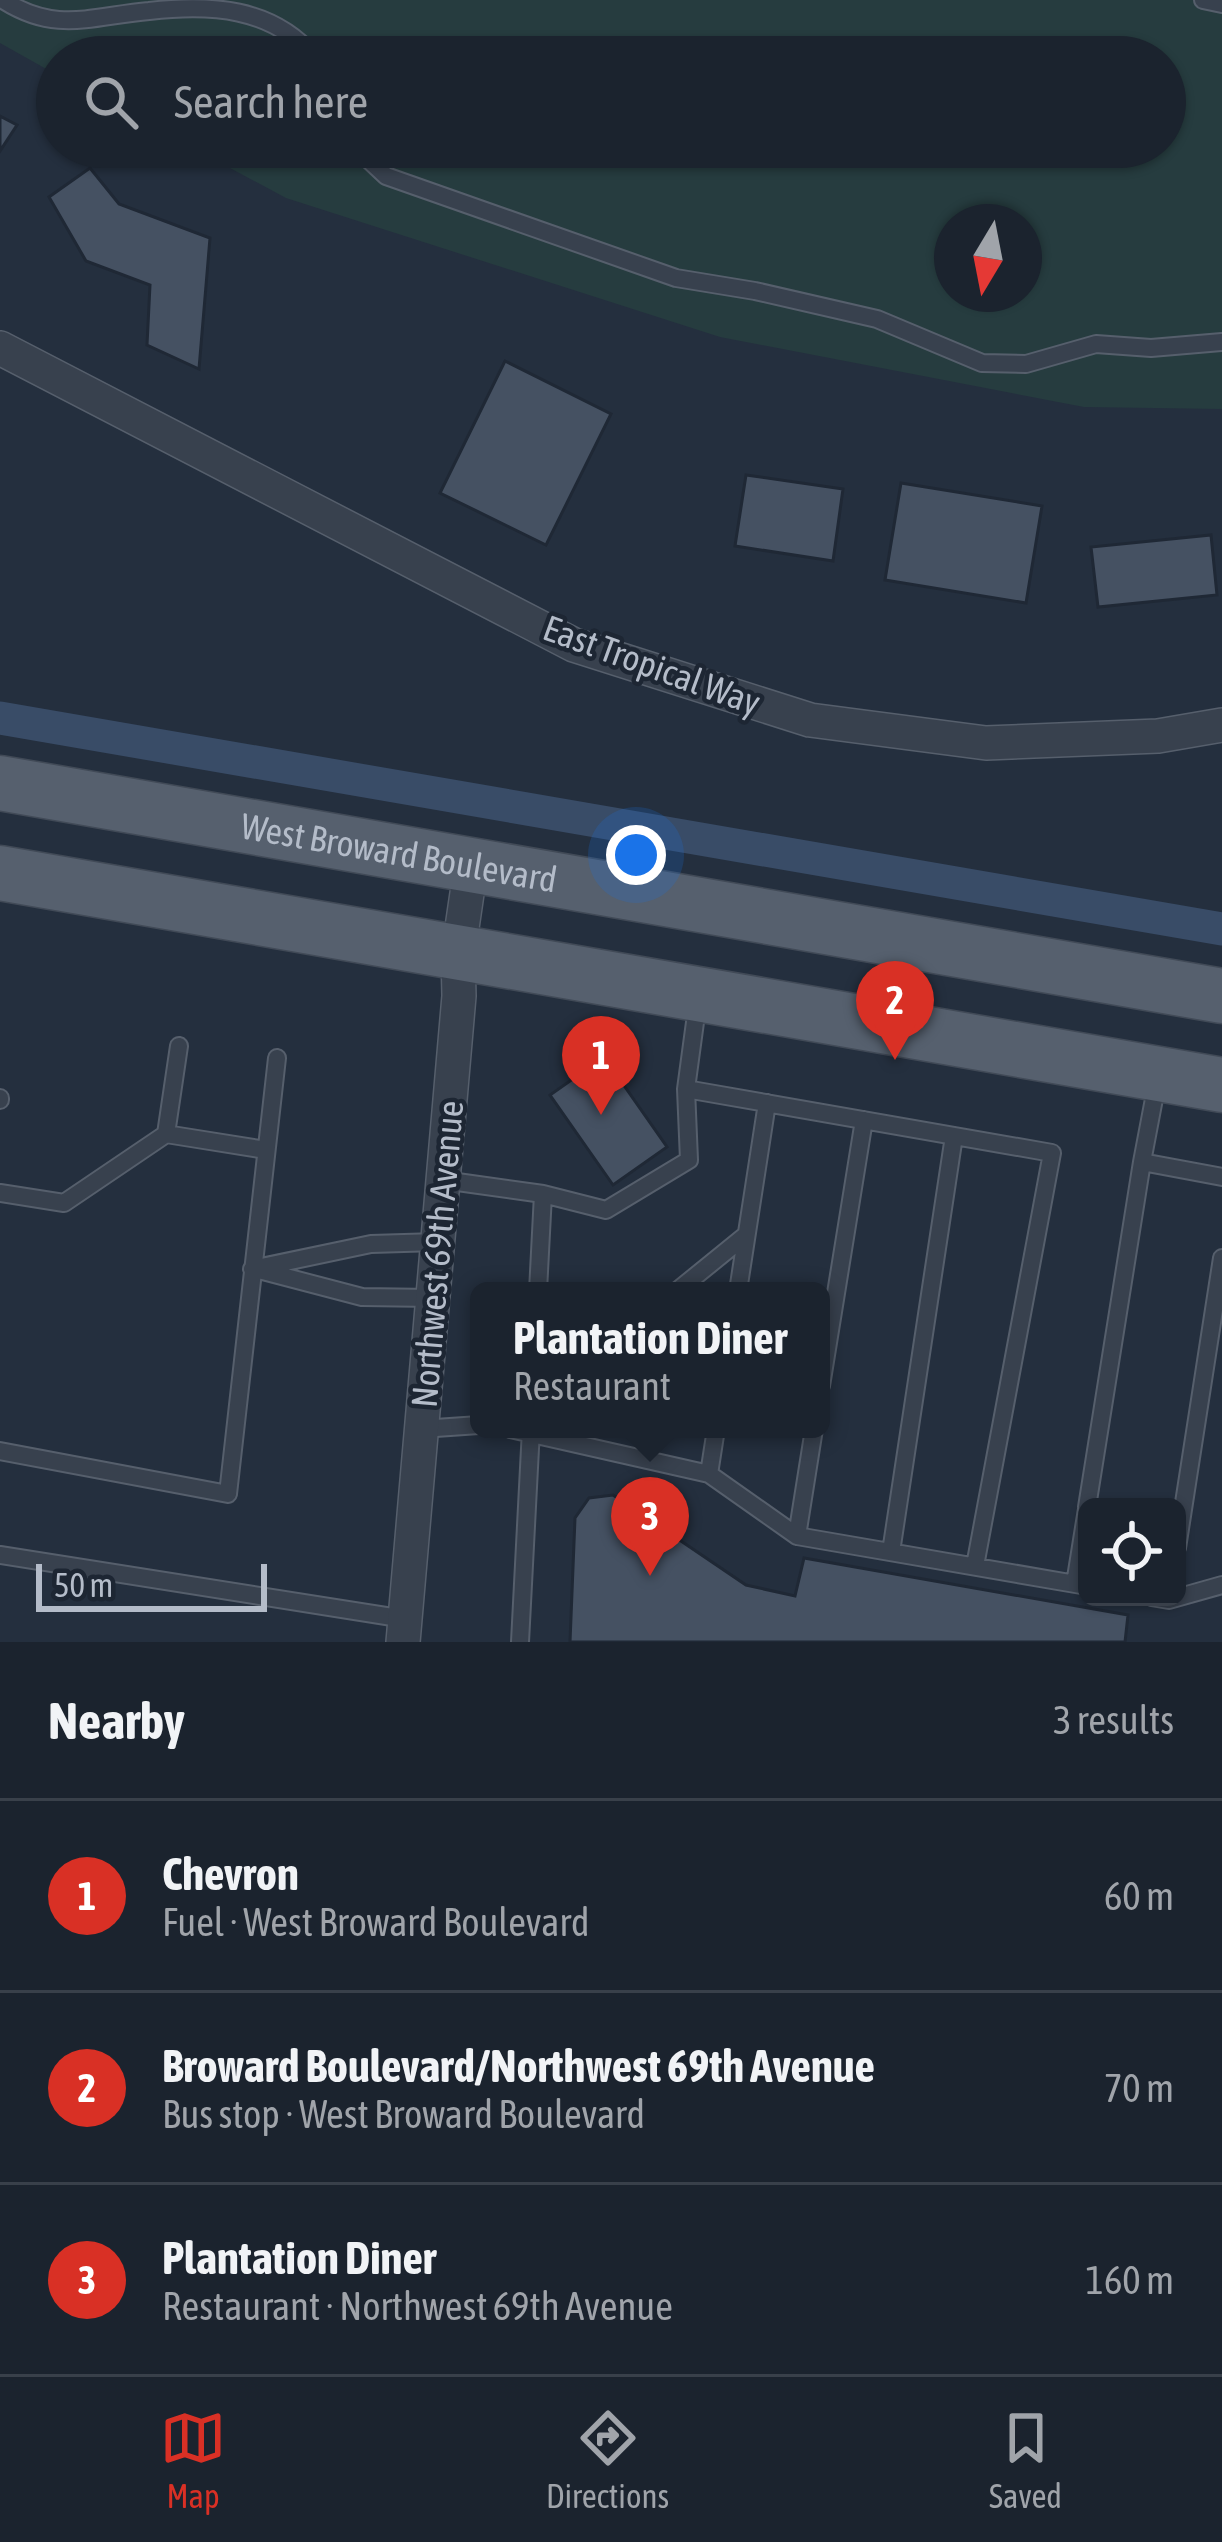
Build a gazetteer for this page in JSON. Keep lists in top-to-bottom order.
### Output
{
  "streets": {
    "main road": ["West Broward Boulevard"],
    "street": ["East Tropical Way", "Northwest 69th Avenue"]
  },
  "crossings": [
    ["West Broward Boulevard", "Northwest 69th Avenue"]
  ],
  "scale_bar": "50 m",
  "north": "bottom",
  "page": {
    "search": "Search here",
    "pins": ["2", "1", "3"],
    "popup": ["Plantation Diner", "Restaurant"],
    "scale": "50 m",
    "heading": ["Nearby", "3 results"],
    "list": [
      {
        "mark": "1",
        "name": "Chevron",
        "note": "Fuel · West Broward Boulevard",
        "value": "60 m"
      },
      {
        "mark": "2",
        "name": "Broward Boulevard/Northwest 69th Avenue",
        "note": "Bus stop · West Broward Boulevard",
        "value": "70 m"
      },
      {
        "mark": "3",
        "name": "Plantation Diner",
        "note": "Restaurant · Northwest 69th Avenue",
        "value": "160 m"
      }
    ],
    "nav": ["Map", "Directions", "Saved"]
  }
}
